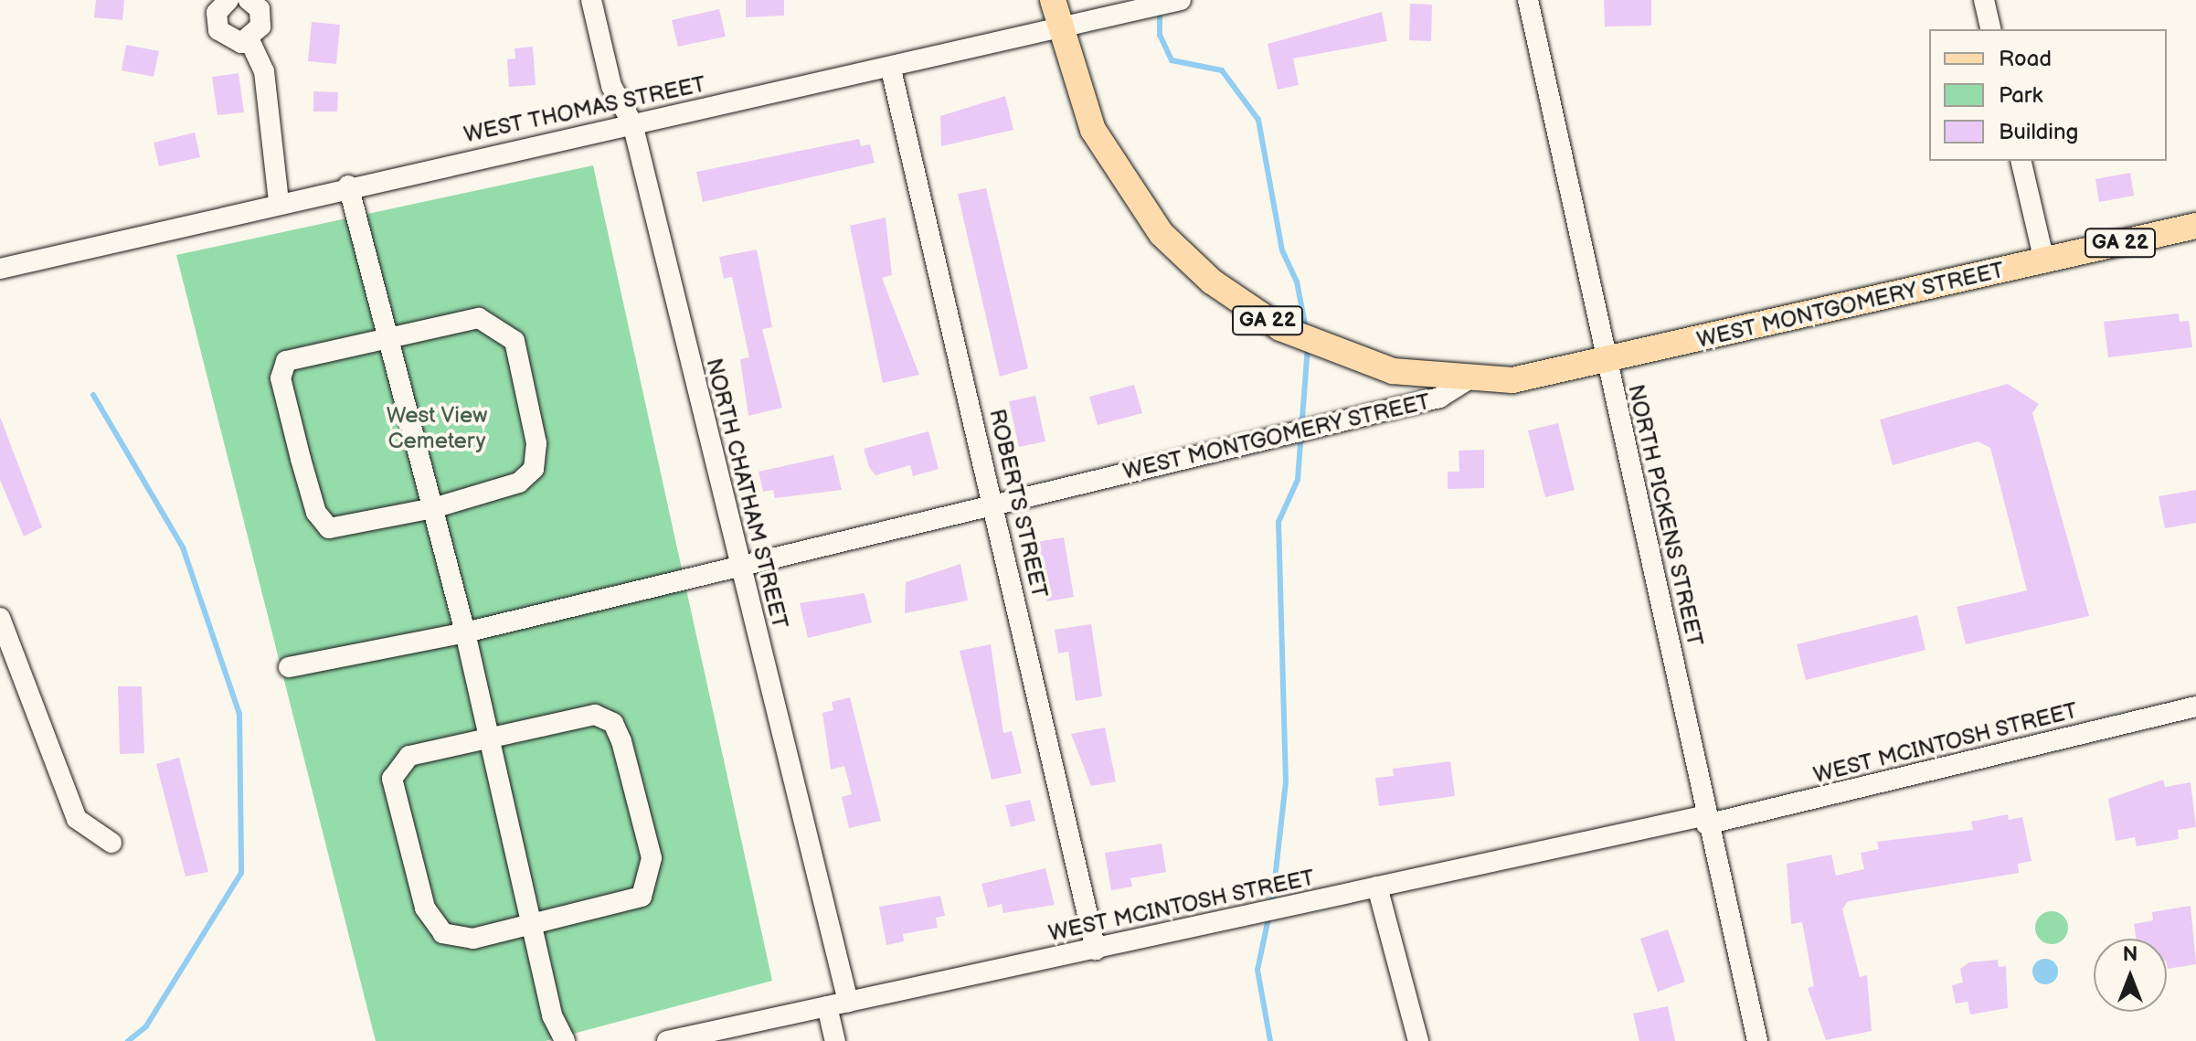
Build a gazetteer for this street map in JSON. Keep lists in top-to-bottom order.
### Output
{
  "streets": {
    "main road": ["GA 22", "WEST MONTGOMERY STREET"],
    "street": [
      "WEST THOMAS STREET",
      "NORTH CHATHAM STREET",
      "ROBERTS STREET",
      "NORTH PICKENS STREET",
      "WEST MCINTOSH STREET"
    ]
  },
  "crossings": [
    ["WEST THOMAS STREET", "GA 22"],
    ["WEST THOMAS STREET", "NORTH CHATHAM STREET"],
    ["WEST THOMAS STREET", "ROBERTS STREET"],
    ["GA 22", "WEST MONTGOMERY STREET"],
    ["WEST MONTGOMERY STREET", "NORTH CHATHAM STREET"],
    ["WEST MONTGOMERY STREET", "ROBERTS STREET"],
    ["WEST MONTGOMERY STREET", "NORTH PICKENS STREET"],
    ["NORTH CHATHAM STREET", "WEST MCINTOSH STREET"],
    ["ROBERTS STREET", "WEST MCINTOSH STREET"],
    ["NORTH PICKENS STREET", "WEST MCINTOSH STREET"]
  ],
  "parks": ["West View Cemetery"],
  "legend": ["Road", "Park", "Building"],
  "north": "top"
}
